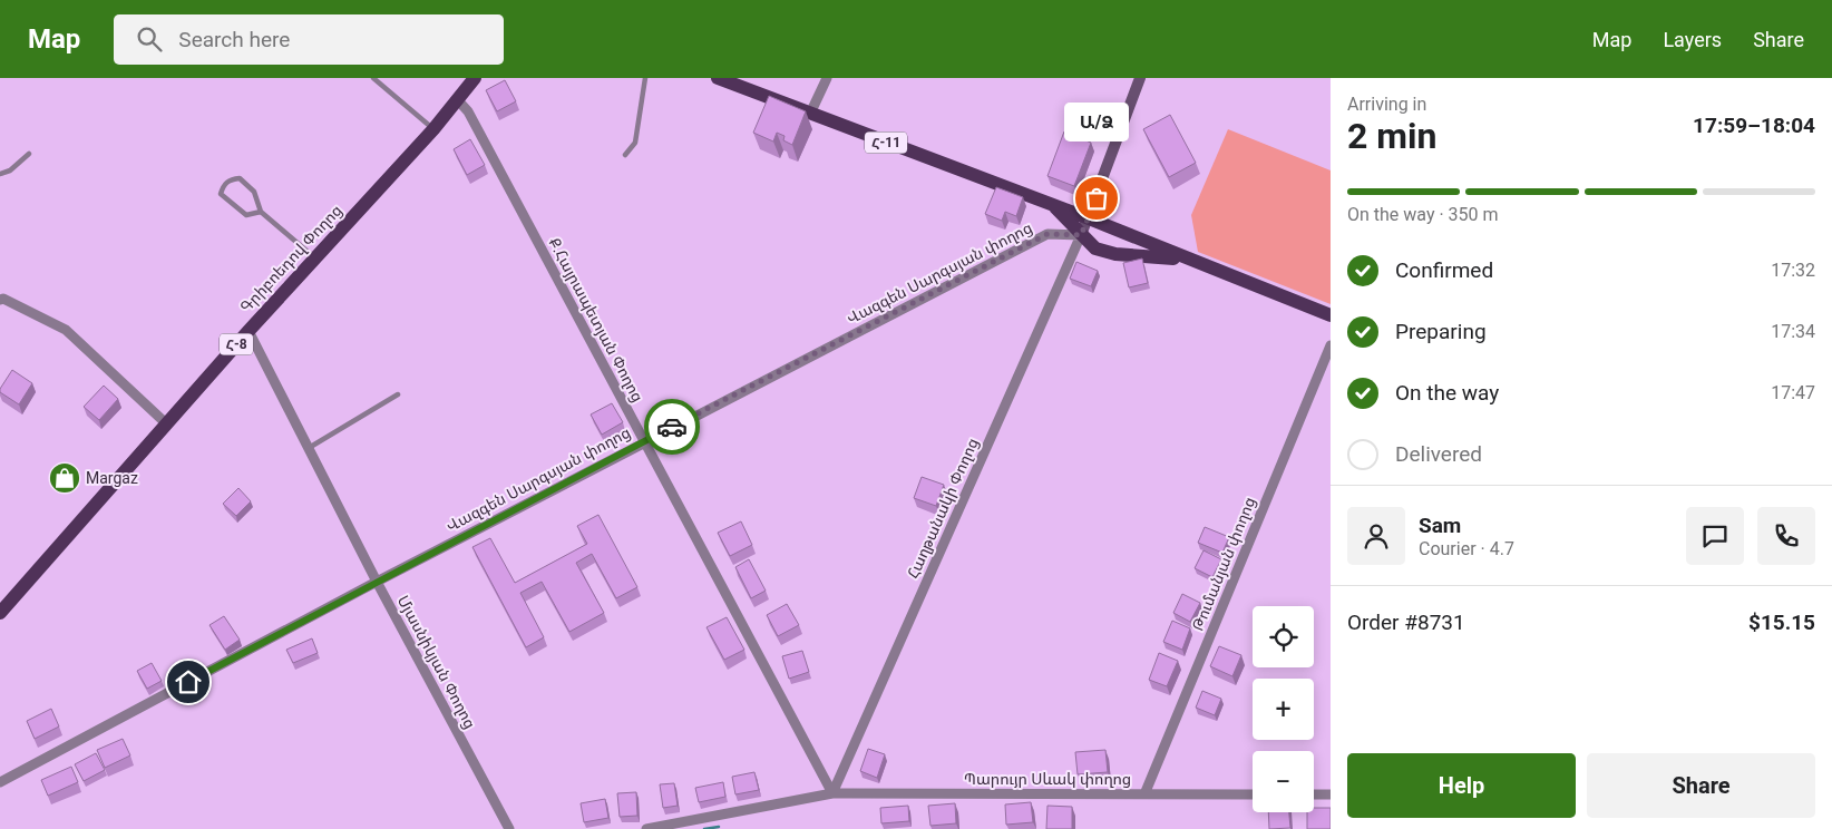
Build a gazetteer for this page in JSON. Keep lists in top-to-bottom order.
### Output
{
  "streets": {
    "main road": ["Հ-11", "Գրիբոեդով Փողոց", "Հ-8"],
    "street": [
      "Վազգեն Սարգսյան փողոց",
      "Ք.Հայրապետյան Փողոց",
      "Հաղթանակի Փողոց",
      "Թումանյան փողոց",
      "Մյասնիկյան Փողոց",
      "Պարույր Սևակ փողոց"
    ]
  },
  "crossings": [
    ["Հ-11", "Վազգեն Սարգսյան փողոց"],
    ["Հ-11", "Հաղթանակի Փողոց"],
    ["Գրիբոեդով Փողոց", "Ք.Հայրապետյան Փողոց"],
    ["Գրիբոեդով Փողոց", "Մյասնիկյան Փողոց"],
    ["Վազգեն Սարգսյան փողոց", "Ք.Հայրապետյան Փողոց"],
    ["Վազգեն Սարգսյան փողոց", "Հաղթանակի Փողոց"],
    ["Վազգեն Սարգսյան փողոց", "Մյասնիկյան Փողոց"],
    ["Ք.Հայրապետյան Փողոց", "Հաղթանակի Փողոց"],
    ["Ք.Հայրապետյան Փողոց", "Պարույր Սևակ փողոց"],
    ["Հաղթանակի Փողոց", "Պարույր Սևակ փողոց"],
    ["Թումանյան փողոց", "Պարույր Սևակ փողոց"]
  ],
  "places": {
    "other": ["Ա/Ձ"],
    "shop": ["Margaz"]
  },
  "page": {
    "header": "Map",
    "search": "Search here",
    "nav": ["Map", "Layers", "Share"],
    "heading": ["2 min", "Arriving in", "17:59–18:04"],
    "panel": [
      "Sam",
      "Courier · 4.7",
      "Order #8731",
      "$15.15"
    ],
    "bubble": "Ա/Ձ",
    "bar": "On the way · 350 m",
    "list": [
      ["Confirmed", "17:32"],
      ["Preparing", "17:34"],
      ["On the way", "17:47"],
      "Delivered"
    ],
    "map_buttons": ["+", "−"],
    "buttons": ["Help", "Share"]
  }
}
